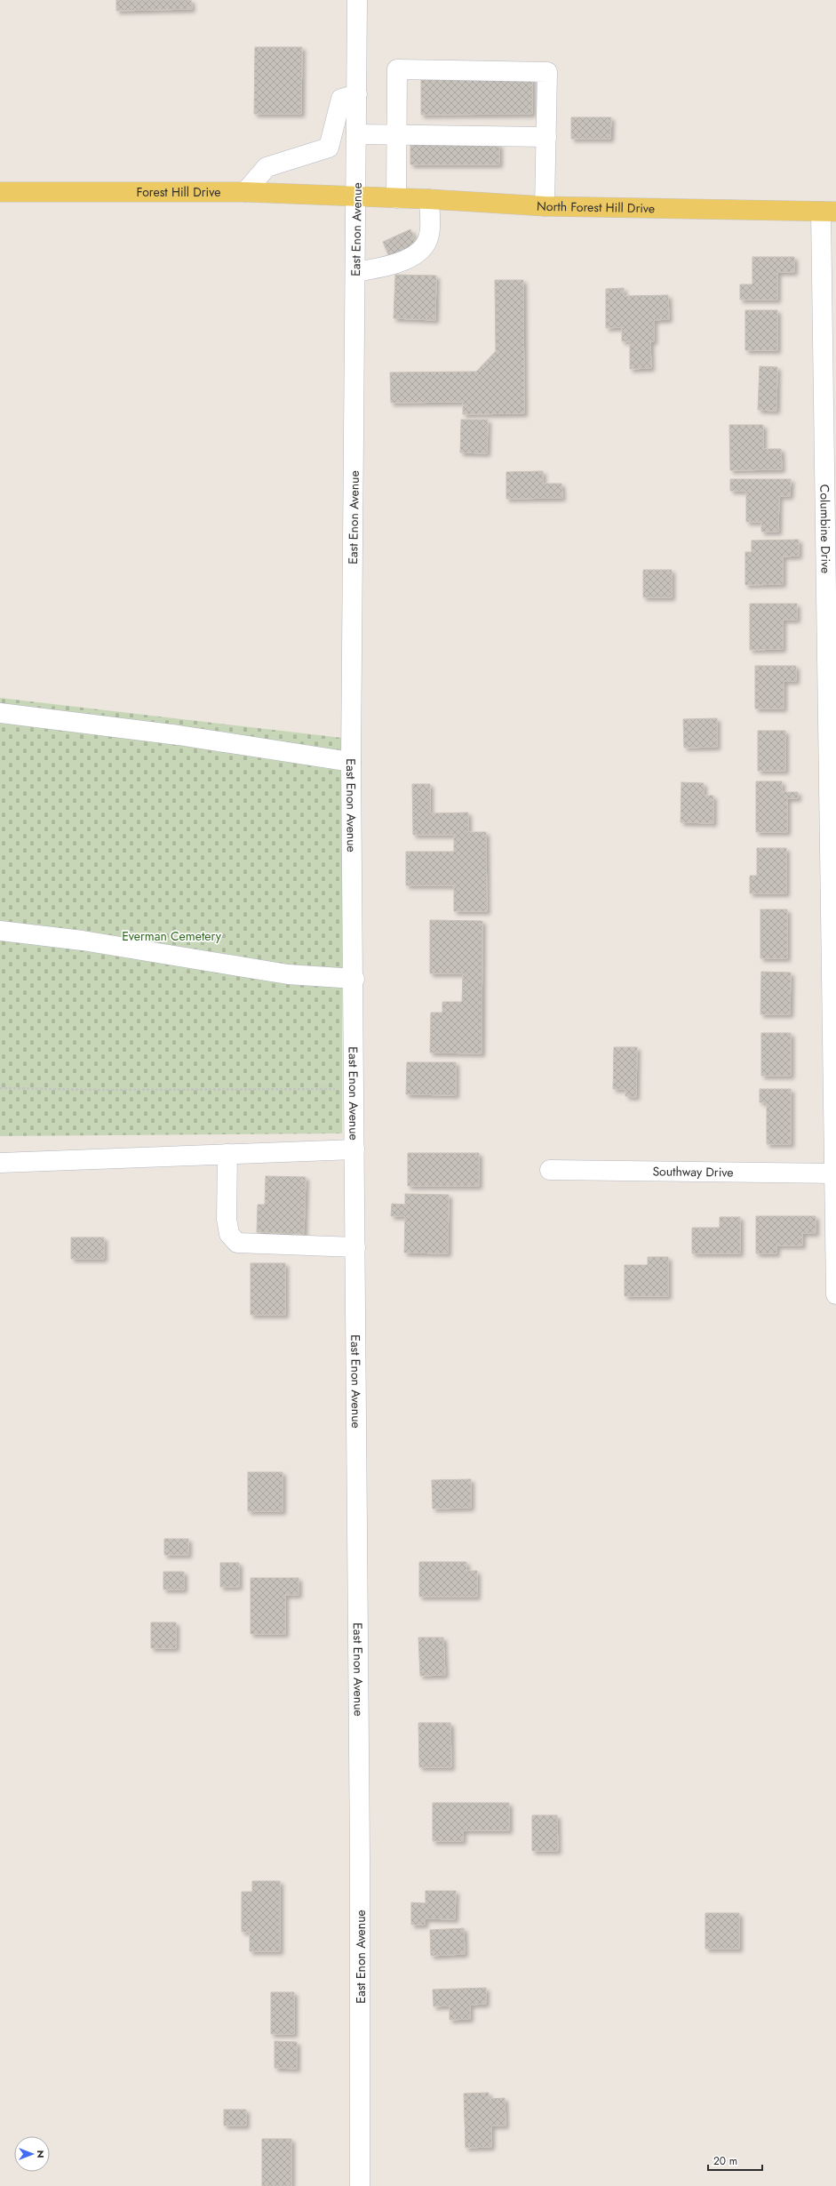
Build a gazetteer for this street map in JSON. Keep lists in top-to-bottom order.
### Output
{
  "streets": {
    "main road": ["Forest Hill Drive", "North Forest Hill Drive"],
    "street": ["East Enon Avenue", "Columbine Drive", "Southway Drive"]
  },
  "crossings": [
    ["Forest Hill Drive", "North Forest Hill Drive"],
    ["Forest Hill Drive", "East Enon Avenue"],
    ["North Forest Hill Drive", "East Enon Avenue"],
    ["North Forest Hill Drive", "Columbine Drive"],
    ["Columbine Drive", "Southway Drive"]
  ],
  "parks": ["Everman Cemetery"],
  "scale_bar": "20 m",
  "north": "right"
}
